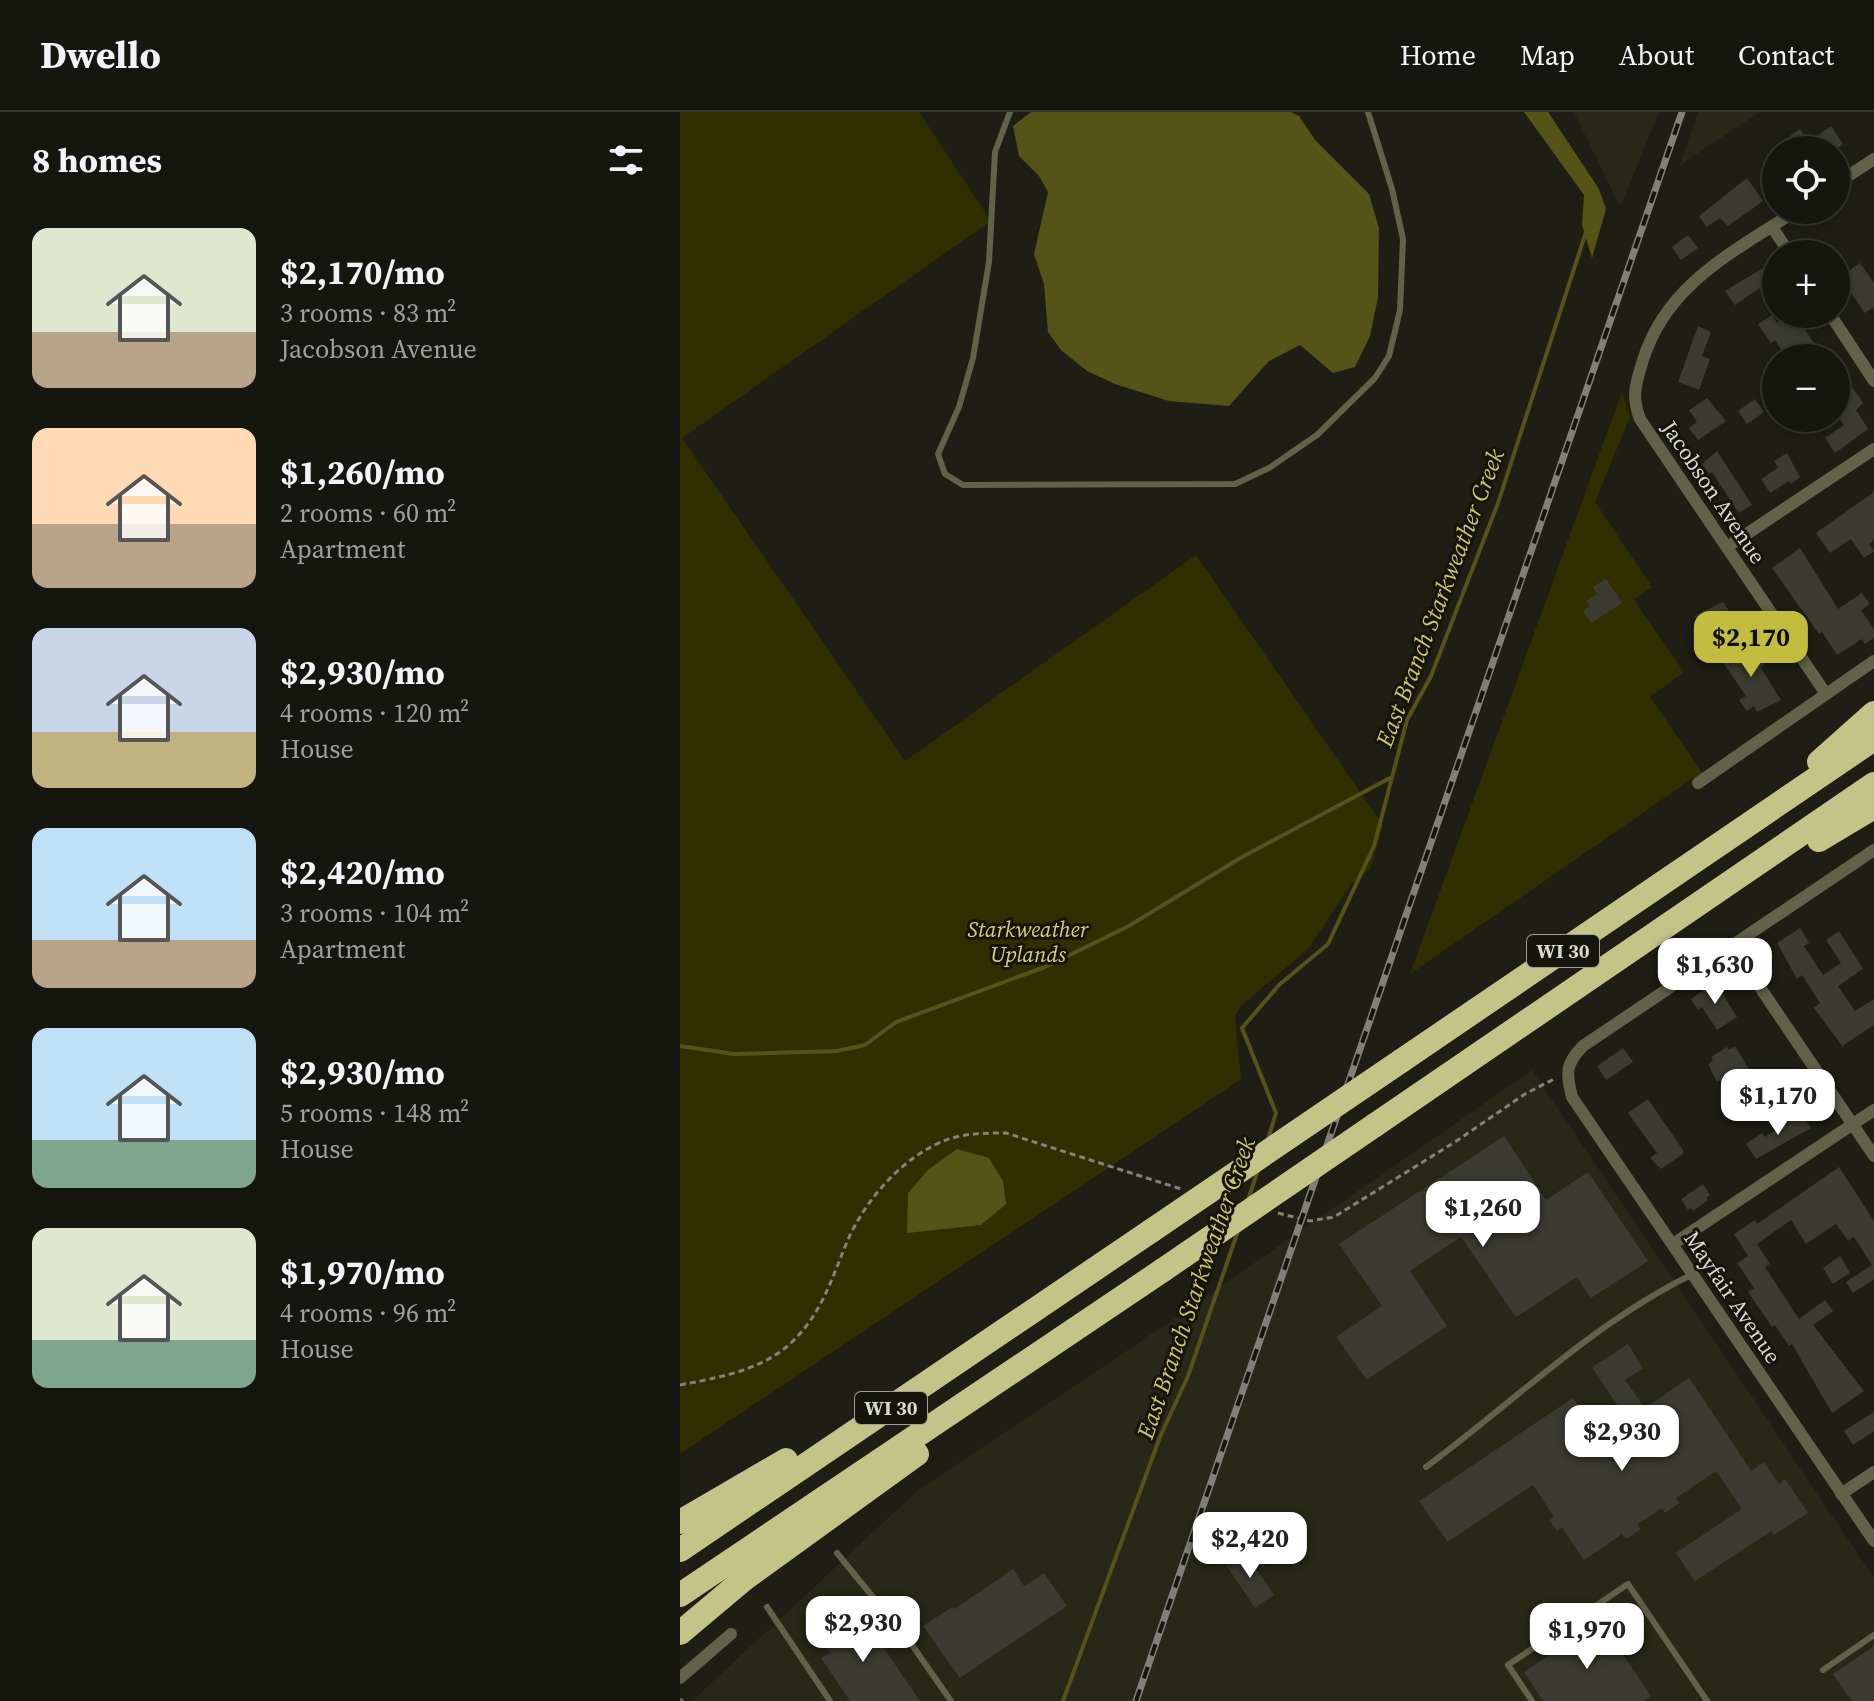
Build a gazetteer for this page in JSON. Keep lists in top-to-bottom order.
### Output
{
  "streets": {
    "highway": ["WI 30"],
    "street": ["Jacobson Avenue", "Mayfair Avenue"]
  },
  "water": ["East Branch Starkweather Creek"],
  "parks": ["Starkweather Uplands"],
  "page": {
    "header": "Dwello",
    "nav": [
      "Home",
      "Map",
      "About",
      "Contact"
    ],
    "heading": "8 homes",
    "map_buttons": ["+", "−"],
    "list": [
      {
        "name": "$2,170/mo",
        "note": "3 rooms · 83 m² · Jacobson Avenue"
      },
      {
        "name": "$1,260/mo",
        "note": "2 rooms · 60 m² · Apartment"
      },
      {
        "name": "$2,930/mo",
        "note": "4 rooms · 120 m² · House"
      },
      {
        "name": "$2,420/mo",
        "note": "3 rooms · 104 m² · Apartment"
      },
      {
        "name": "$2,930/mo",
        "note": "5 rooms · 148 m² · House"
      },
      {
        "name": "$1,970/mo",
        "note": "4 rooms · 96 m² · House"
      }
    ],
    "price": [
      "$2,170",
      "$1,630",
      "$1,170",
      "$1,260",
      "$2,930",
      "$2,420",
      "$2,930",
      "$1,970"
    ]
  }
}
